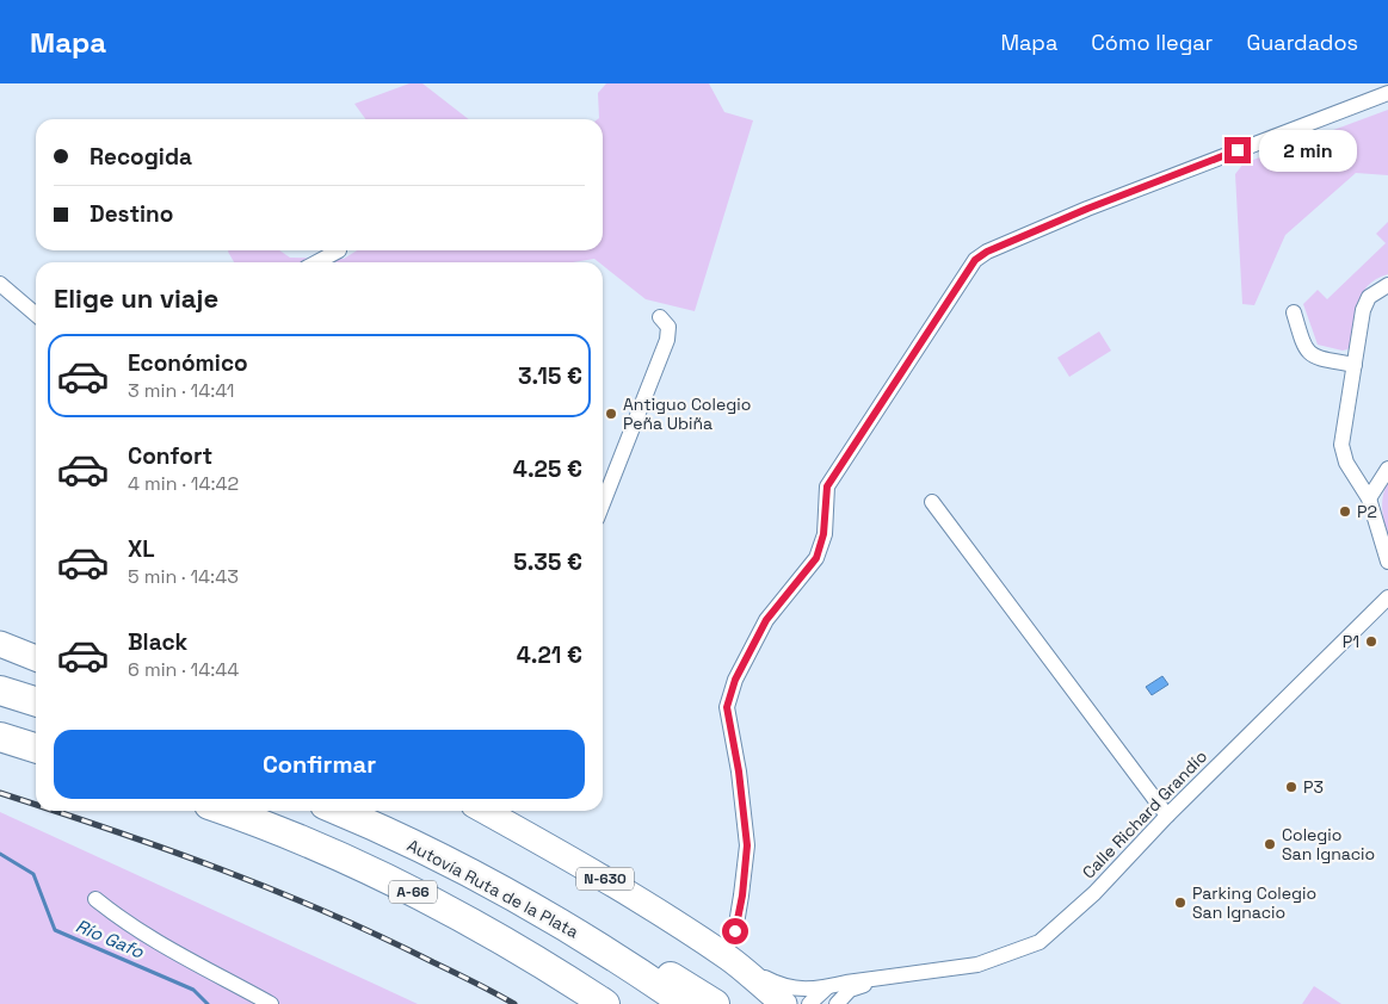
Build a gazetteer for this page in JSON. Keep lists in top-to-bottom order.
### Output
{
  "streets": {
    "highway": ["N-630", "Autovía Ruta de la Plata", "A-66"],
    "street": ["Calle Richard Grandío"]
  },
  "crossings": [
    ["Calle Richard Grandío", "N-630"]
  ],
  "water": ["Río Gafo"],
  "places": [
    "Antiguo Colegio Peña Ubiña",
    "P2",
    "P1",
    "P3",
    "Colegio San Ignacio",
    "Parking Colegio San Ignacio"
  ],
  "page": {
    "header": "Mapa",
    "nav": ["Mapa", "Cómo llegar", "Guardados"],
    "banner": ["Recogida", "Destino"],
    "bubble": "2 min",
    "heading": "Elige un viaje",
    "list": [
      {
        "name": "Económico",
        "note": "3 min · 14:41",
        "value": "3.15 €"
      },
      {
        "name": "Confort",
        "note": "4 min · 14:42",
        "value": "4.25 €"
      },
      {
        "name": "XL",
        "note": "5 min · 14:43",
        "value": "5.35 €"
      },
      {
        "name": "Black",
        "note": "6 min · 14:44",
        "value": "4.21 €"
      }
    ],
    "buttons": "Confirmar"
  }
}
